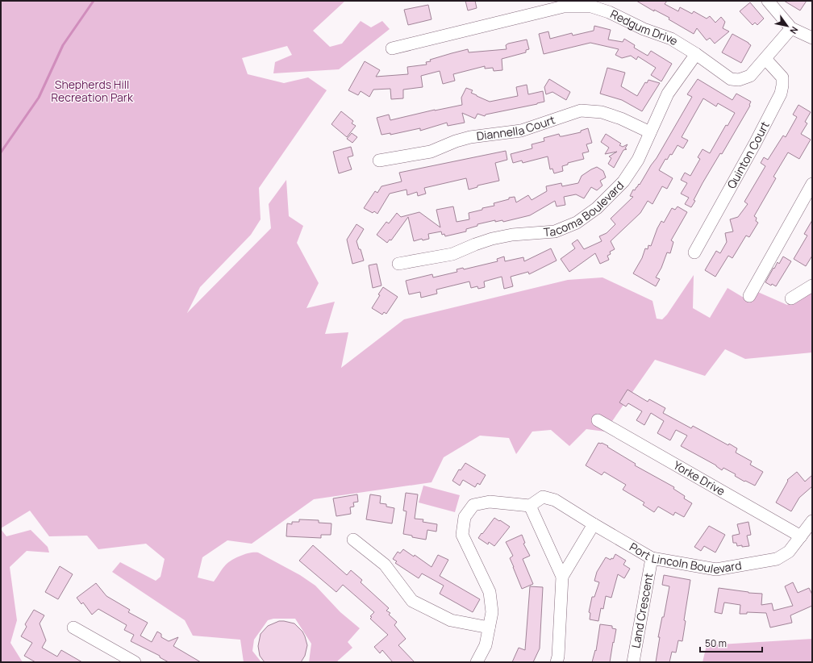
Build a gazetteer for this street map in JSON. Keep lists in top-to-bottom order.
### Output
{
  "streets": {
    "street": [
      "Redgum Drive",
      "Diannella Court",
      "Quinton Court",
      "Tacoma Boulevard",
      "Yorke Drive",
      "Port Lincoln Boulevard",
      "Land Crescent"
    ]
  },
  "crossings": [
    ["Redgum Drive", "Quinton Court"],
    ["Redgum Drive", "Tacoma Boulevard"],
    ["Diannella Court", "Tacoma Boulevard"],
    ["Yorke Drive", "Port Lincoln Boulevard"],
    ["Port Lincoln Boulevard", "Land Crescent"]
  ],
  "parks": ["Shepherds Hill Recreation Park"],
  "scale_bar": "50 m",
  "north": "bottom right"
}
